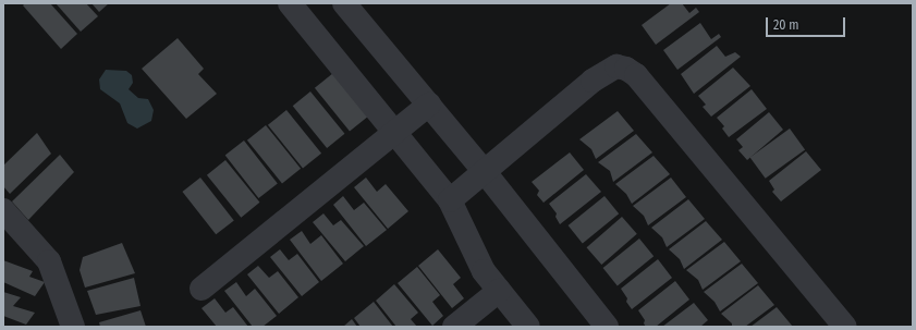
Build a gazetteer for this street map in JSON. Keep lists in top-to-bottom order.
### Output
{
  "scale_bar": "20 m"
}
